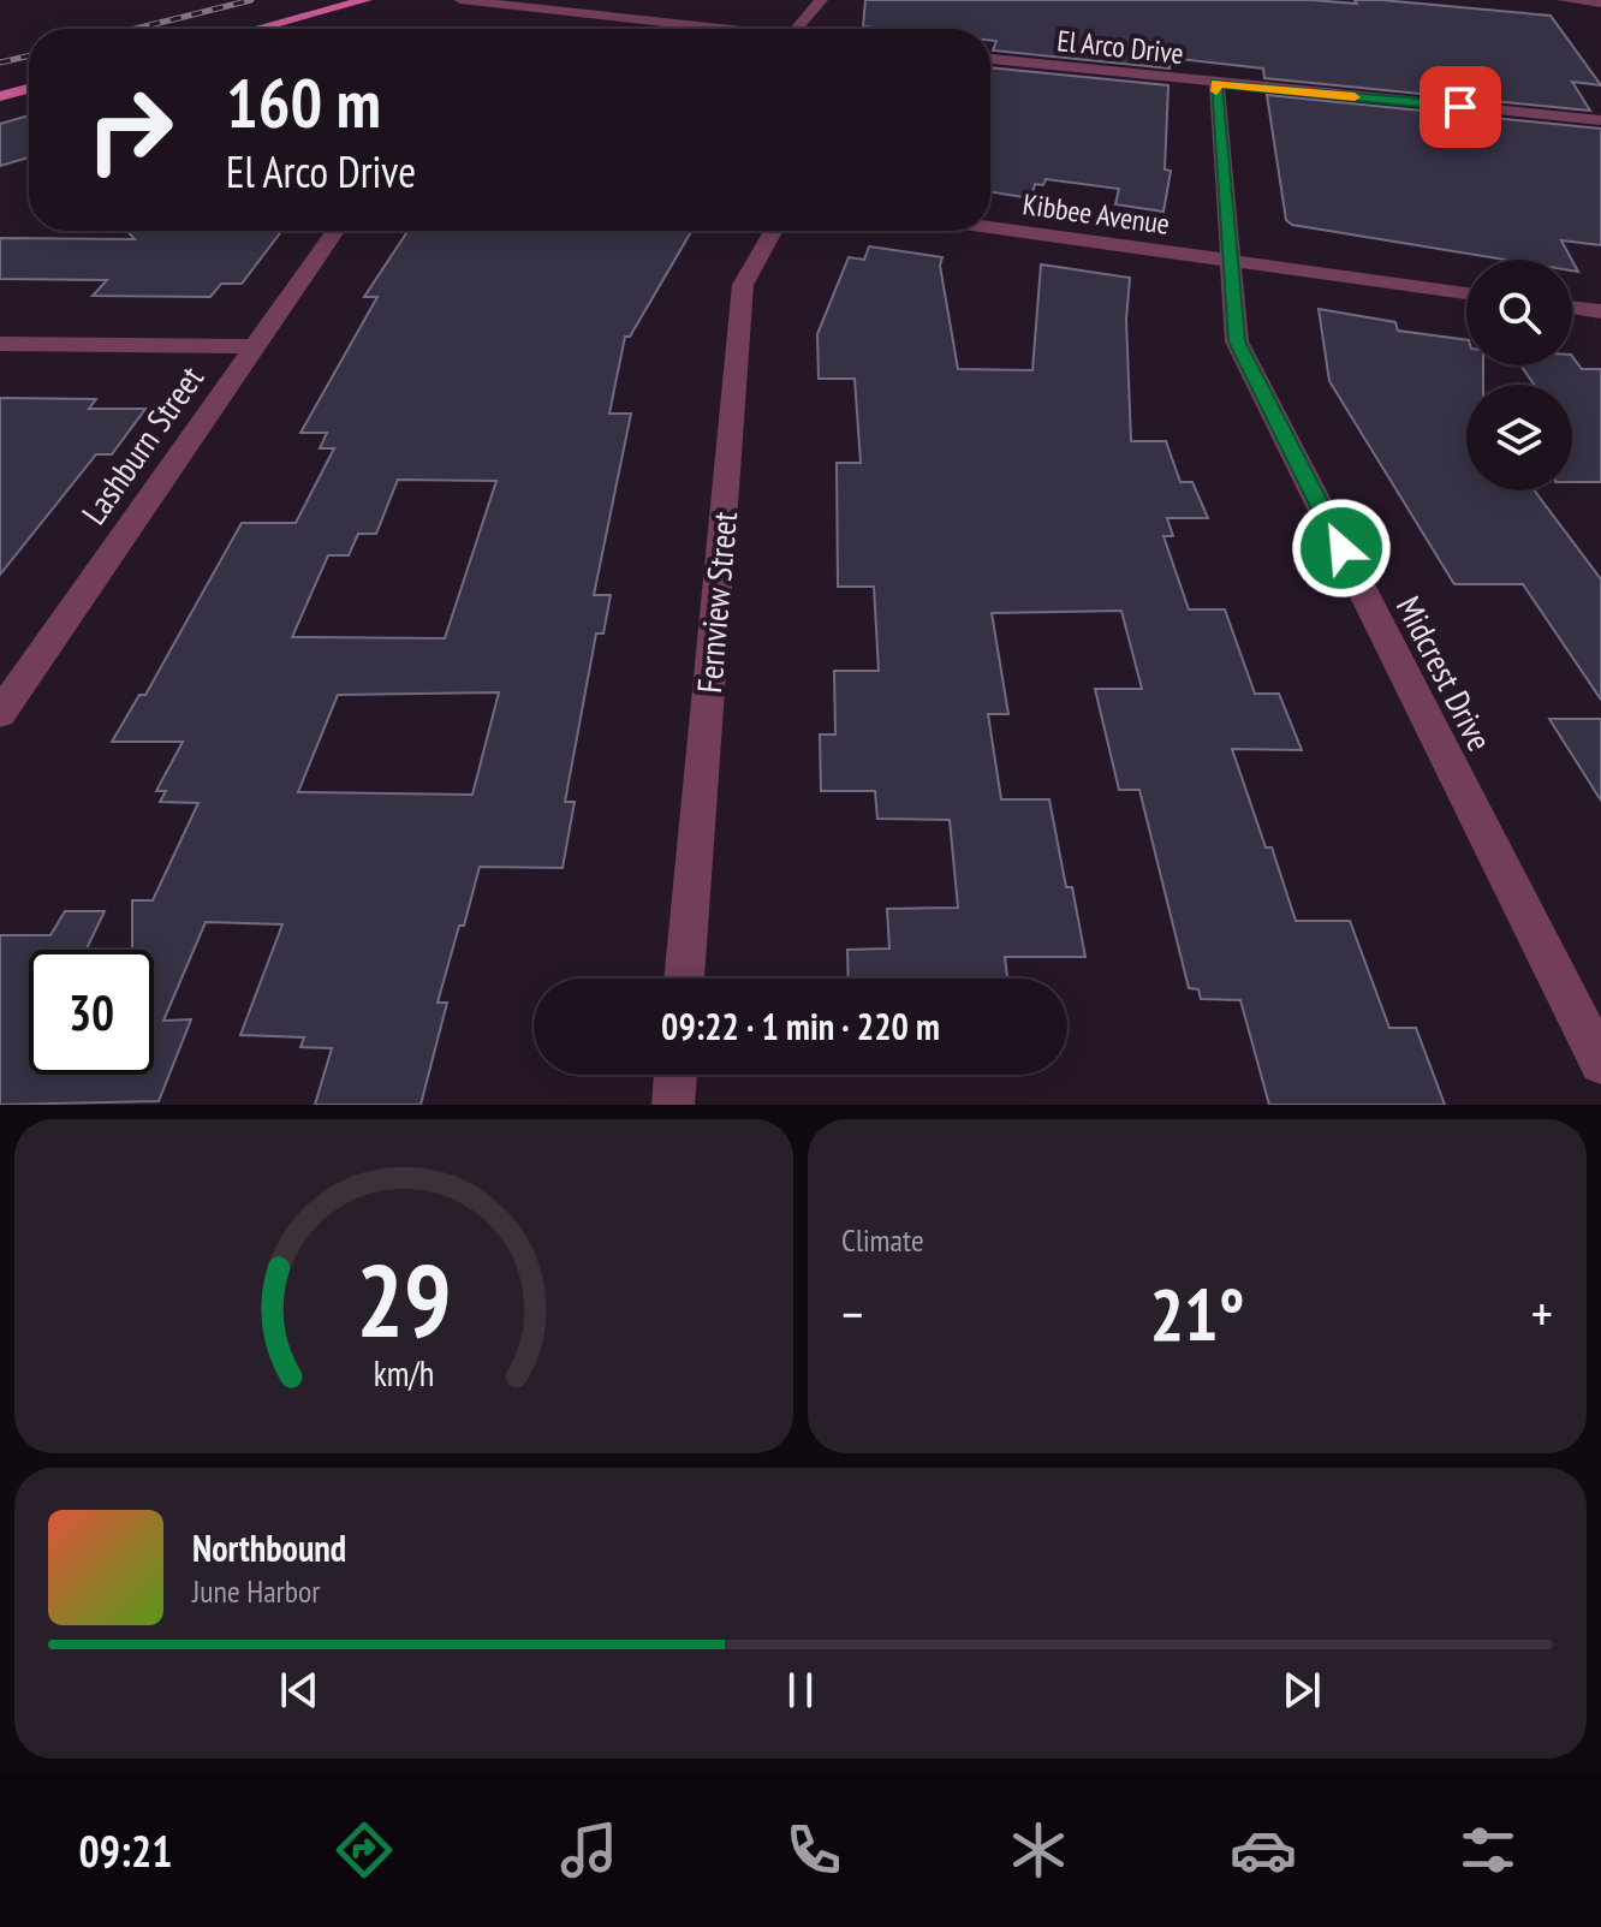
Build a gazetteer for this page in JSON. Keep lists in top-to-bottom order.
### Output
{
  "streets": {
    "street": [
      "El Arco Drive",
      "Kibbee Avenue",
      "Lashburn Street",
      "Fernview Street",
      "Midcrest Drive"
    ]
  },
  "crossings": [
    ["El Arco Drive", "Midcrest Drive"],
    ["Kibbee Avenue", "Midcrest Drive"]
  ],
  "page": {
    "turn": ["160 m", "El Arco Drive"],
    "limit": "30",
    "trip": "09:22 · 1 min · 220 m",
    "tile": "Climate",
    "heat": ["−", "21°", "+"],
    "song": ["Northbound", "June Harbor"],
    "tabs": "09:21",
    "gauge": ["29", "km/h"]
  }
}
